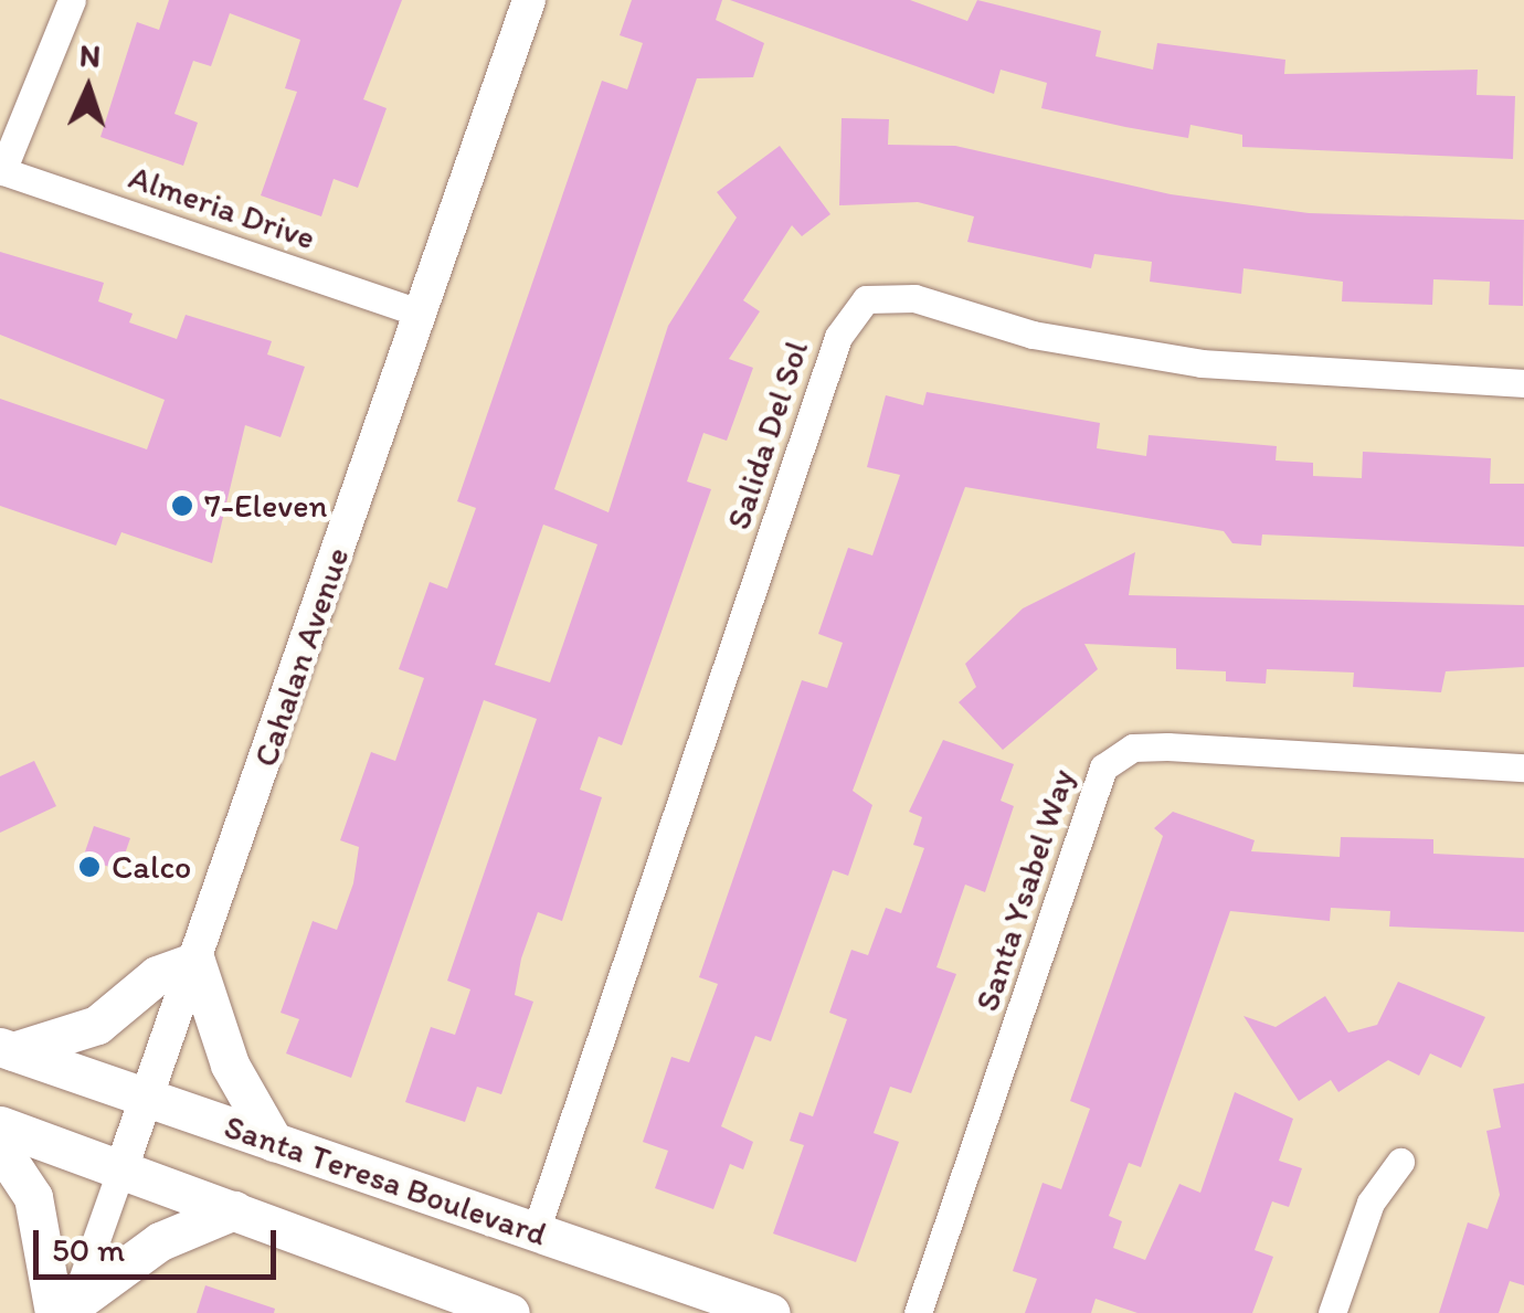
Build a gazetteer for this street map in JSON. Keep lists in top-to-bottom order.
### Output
{
  "streets": {
    "main road": ["Santa Teresa Boulevard"],
    "street": [
      "Almeria Drive",
      "Salida Del Sol",
      "Cahalan Avenue",
      "Santa Ysabel Way"
    ]
  },
  "crossings": [
    ["Almeria Drive", "Cahalan Avenue"],
    ["Salida Del Sol", "Santa Teresa Boulevard"],
    ["Cahalan Avenue", "Santa Teresa Boulevard"]
  ],
  "places": ["7-Eleven", "Calco"],
  "scale_bar": "50 m",
  "north": "top"
}
